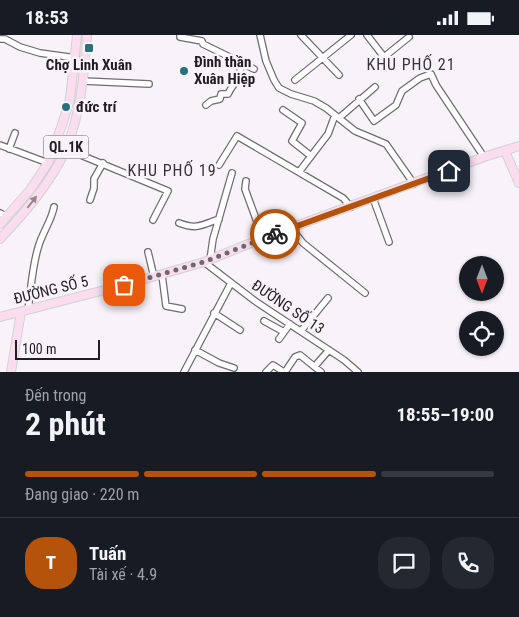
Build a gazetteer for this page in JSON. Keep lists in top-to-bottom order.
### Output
{
  "streets": {
    "main road": ["QL.1K", "ĐƯỜNG SỐ 5"],
    "street": ["ĐƯỜNG SỐ 13"]
  },
  "crossings": [
    ["ĐƯỜNG SỐ 5", "ĐƯỜNG SỐ 13"]
  ],
  "districts": ["KHU PHỐ 21", "KHU PHỐ 19"],
  "places": {
    "transit": ["Chợ Linh Xuân"],
    "other": ["Đình thần Xuân Hiệp", "đức trí"]
  },
  "scale_bar": "100 m",
  "north": "bottom",
  "page": {
    "status": "18:53",
    "scale": "100 m",
    "heading": ["2 phút", "Đến trong", "18:55–19:00"],
    "panel": ["Tuấn", "Tài xế · 4.9"],
    "bar": "Đang giao · 220 m",
    "round": "T"
  }
}
